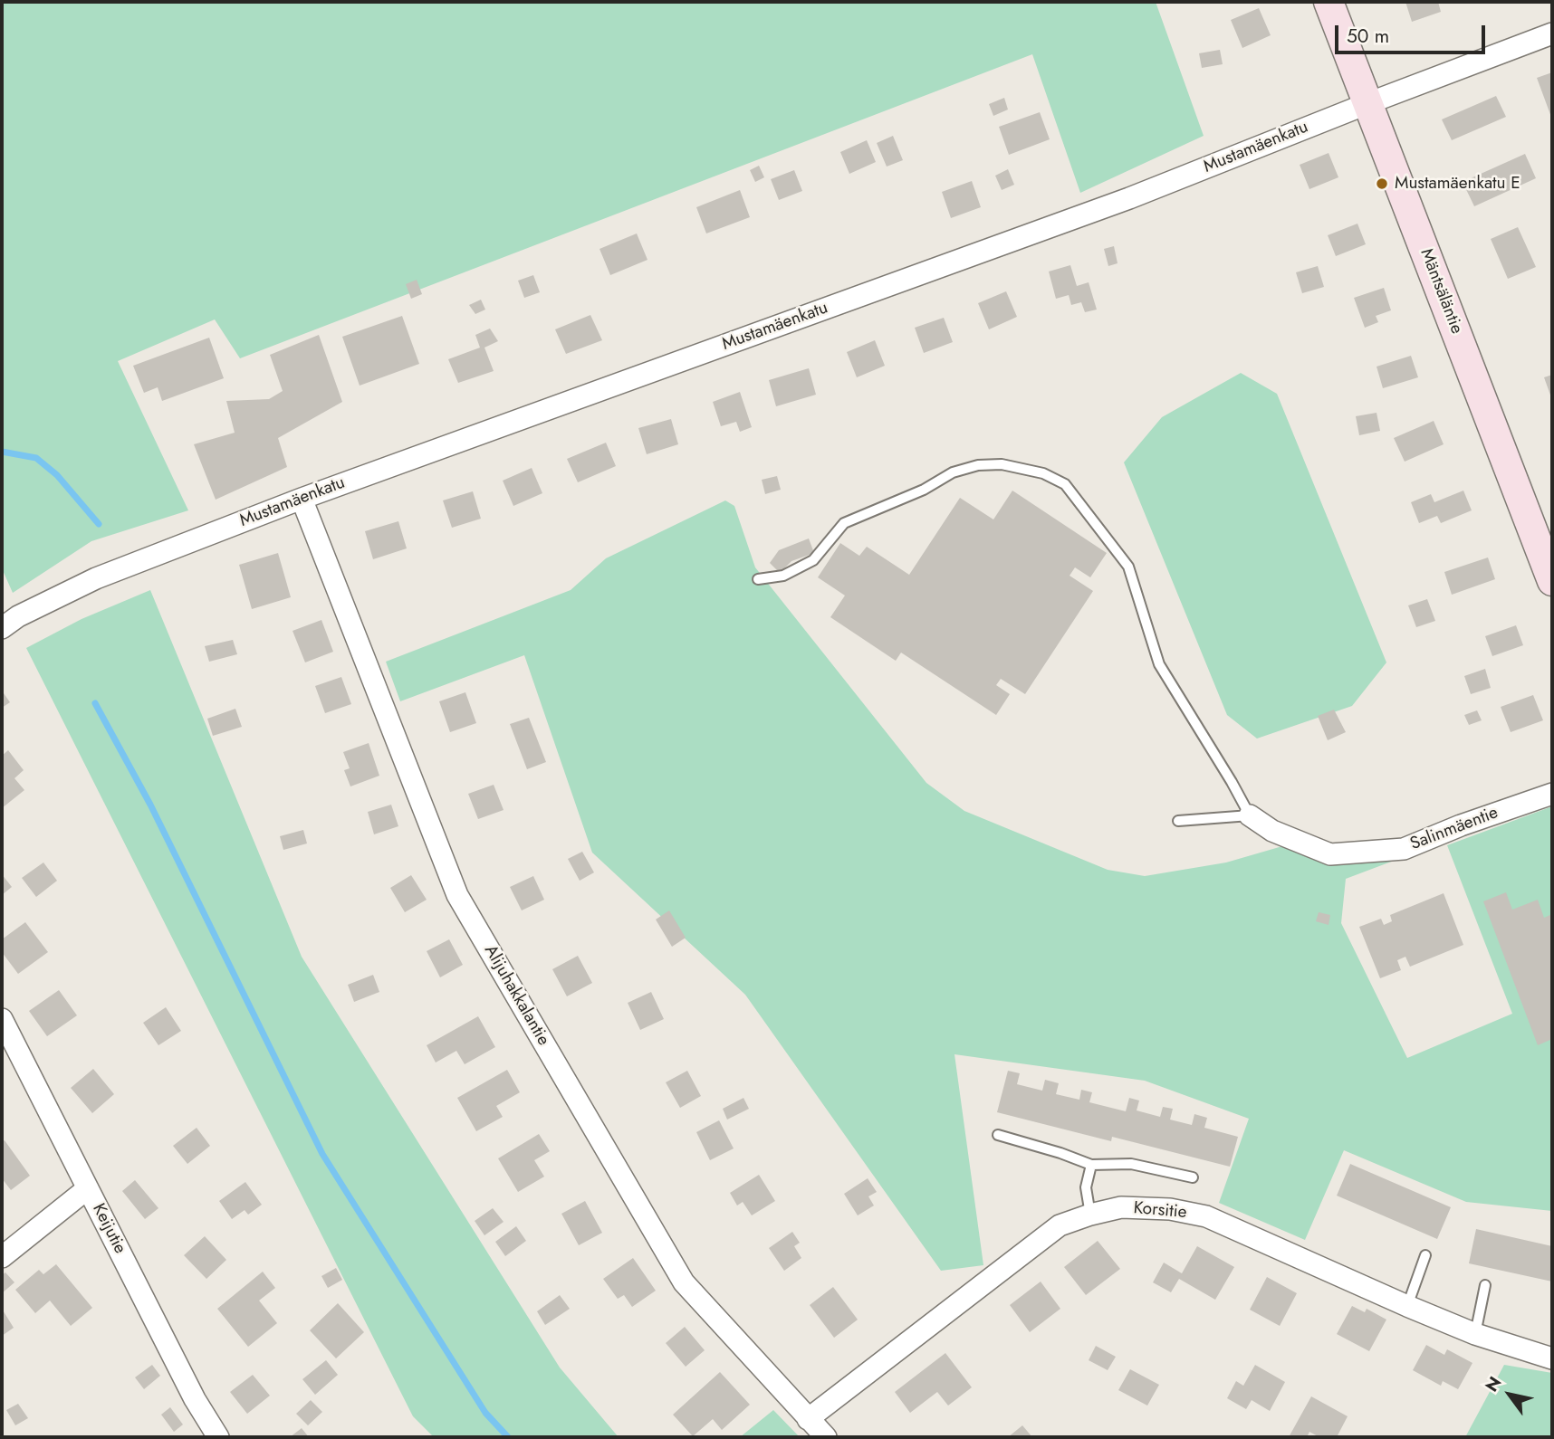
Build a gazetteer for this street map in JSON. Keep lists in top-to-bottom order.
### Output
{
  "streets": {
    "street": [
      "Mustamäenkatu",
      "Mäntsäläntie",
      "Salinmäentie",
      "Alijuhakkalantie",
      "Korsitie",
      "Keijutie"
    ]
  },
  "crossings": [
    ["Mustamäenkatu", "Mäntsäläntie"],
    ["Mustamäenkatu", "Alijuhakkalantie"],
    ["Alijuhakkalantie", "Korsitie"]
  ],
  "places": ["Mustamäenkatu E"],
  "scale_bar": "50 m",
  "north": "top left"
}
